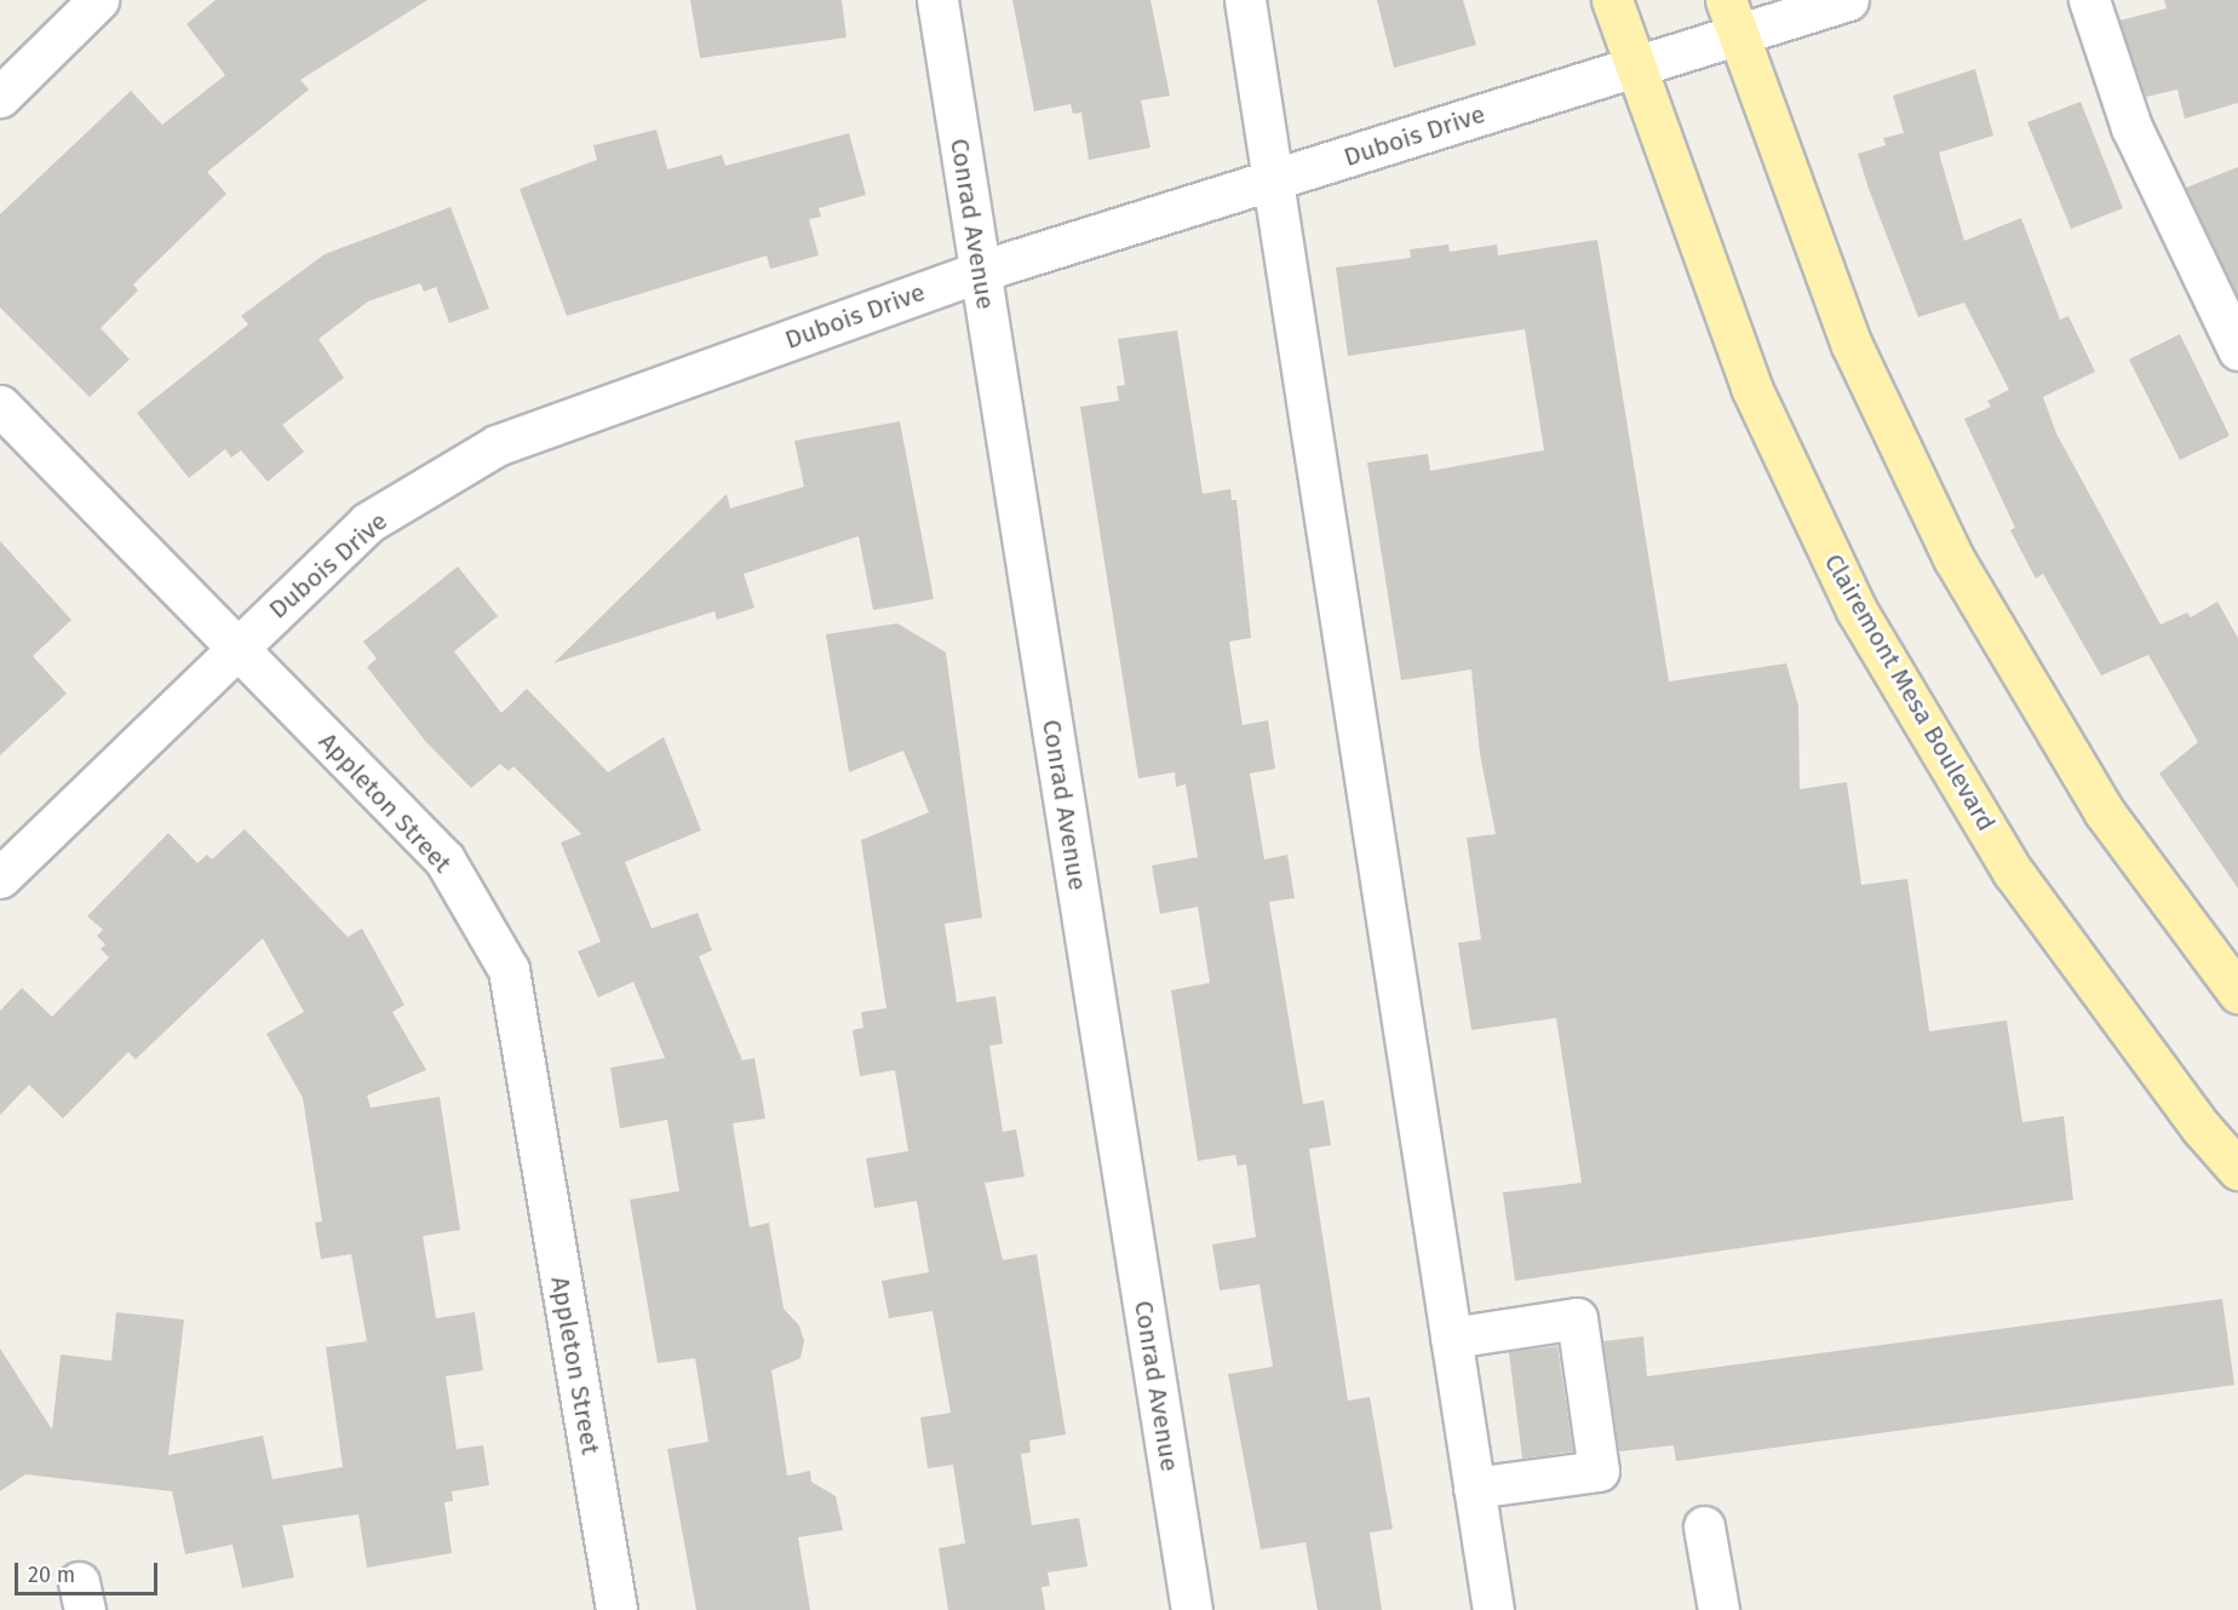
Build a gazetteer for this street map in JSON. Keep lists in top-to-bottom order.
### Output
{
  "streets": {
    "main road": ["Clairemont Mesa Boulevard"],
    "street": ["Dubois Drive", "Conrad Avenue", "Appleton Street"]
  },
  "crossings": [
    ["Dubois Drive", "Conrad Avenue"],
    ["Dubois Drive", "Clairemont Mesa Boulevard"],
    ["Dubois Drive", "Appleton Street"]
  ],
  "scale_bar": "20 m"
}
